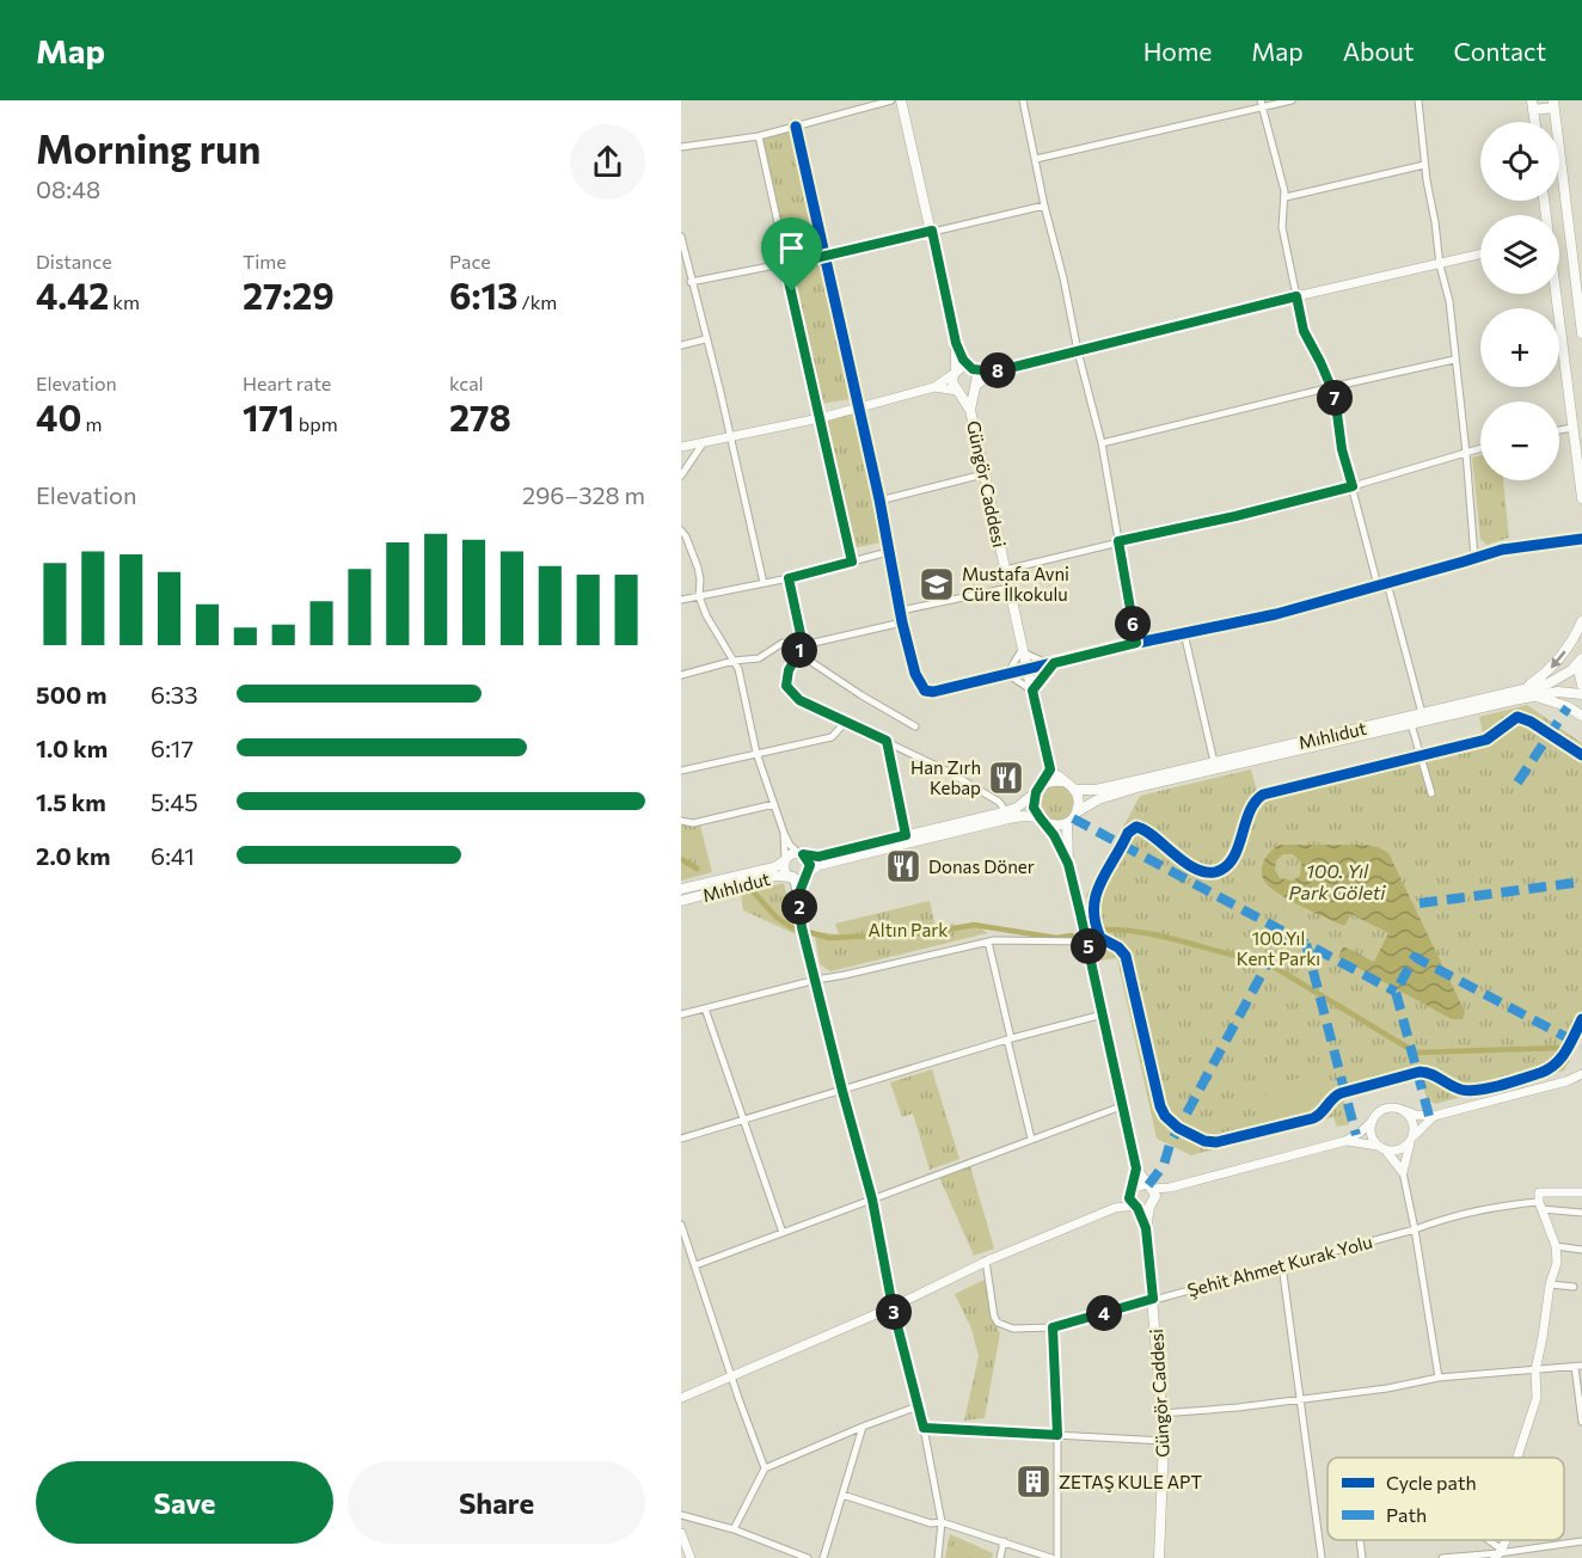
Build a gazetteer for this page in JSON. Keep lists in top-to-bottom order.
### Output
{
  "streets": {
    "main road": ["Güngör Caddesi", "Mıhlıdut"],
    "street": ["Şehit Ahmet Kurak Yolu"]
  },
  "crossings": [
    ["Güngör Caddesi", "Şehit Ahmet Kurak Yolu"]
  ],
  "water": ["100. Yıl Park Göleti"],
  "parks": ["Altın Park", "100.Yıl Kent Parkı"],
  "places": {
    "school or university": ["Mustafa Avni Cüre İlkokulu"],
    "restaurant": ["Han Zırh Kebap", "Donas Döner"],
    "building": ["ZETAŞ KULE APT"]
  },
  "legend": ["Cycle path", "Path"],
  "page": {
    "header": "Map",
    "nav": [
      "Home",
      "Map",
      "About",
      "Contact"
    ],
    "heading": ["Morning run", "08:48"],
    "map_buttons": ["+", "−"],
    "stats": [
      ["Distance", "4.42 km"],
      ["Time", "27:29"],
      ["Pace", "6:13 /km"],
      ["Elevation", "40 m"],
      ["Heart rate", "171 bpm"],
      ["kcal", "278"]
    ],
    "pins": [
      "8",
      "7",
      "6",
      "1",
      "2",
      "5",
      "3",
      "4"
    ],
    "chart": ["Elevation", "296–328 m"],
    "list": [
      {
        "name": "500 m",
        "note": "6:33"
      },
      {
        "name": "1.0 km",
        "note": "6:17"
      },
      {
        "name": "1.5 km",
        "note": "5:45"
      },
      {
        "name": "2.0 km",
        "note": "6:41"
      }
    ],
    "buttons": ["Save", "Share"]
  }
}
